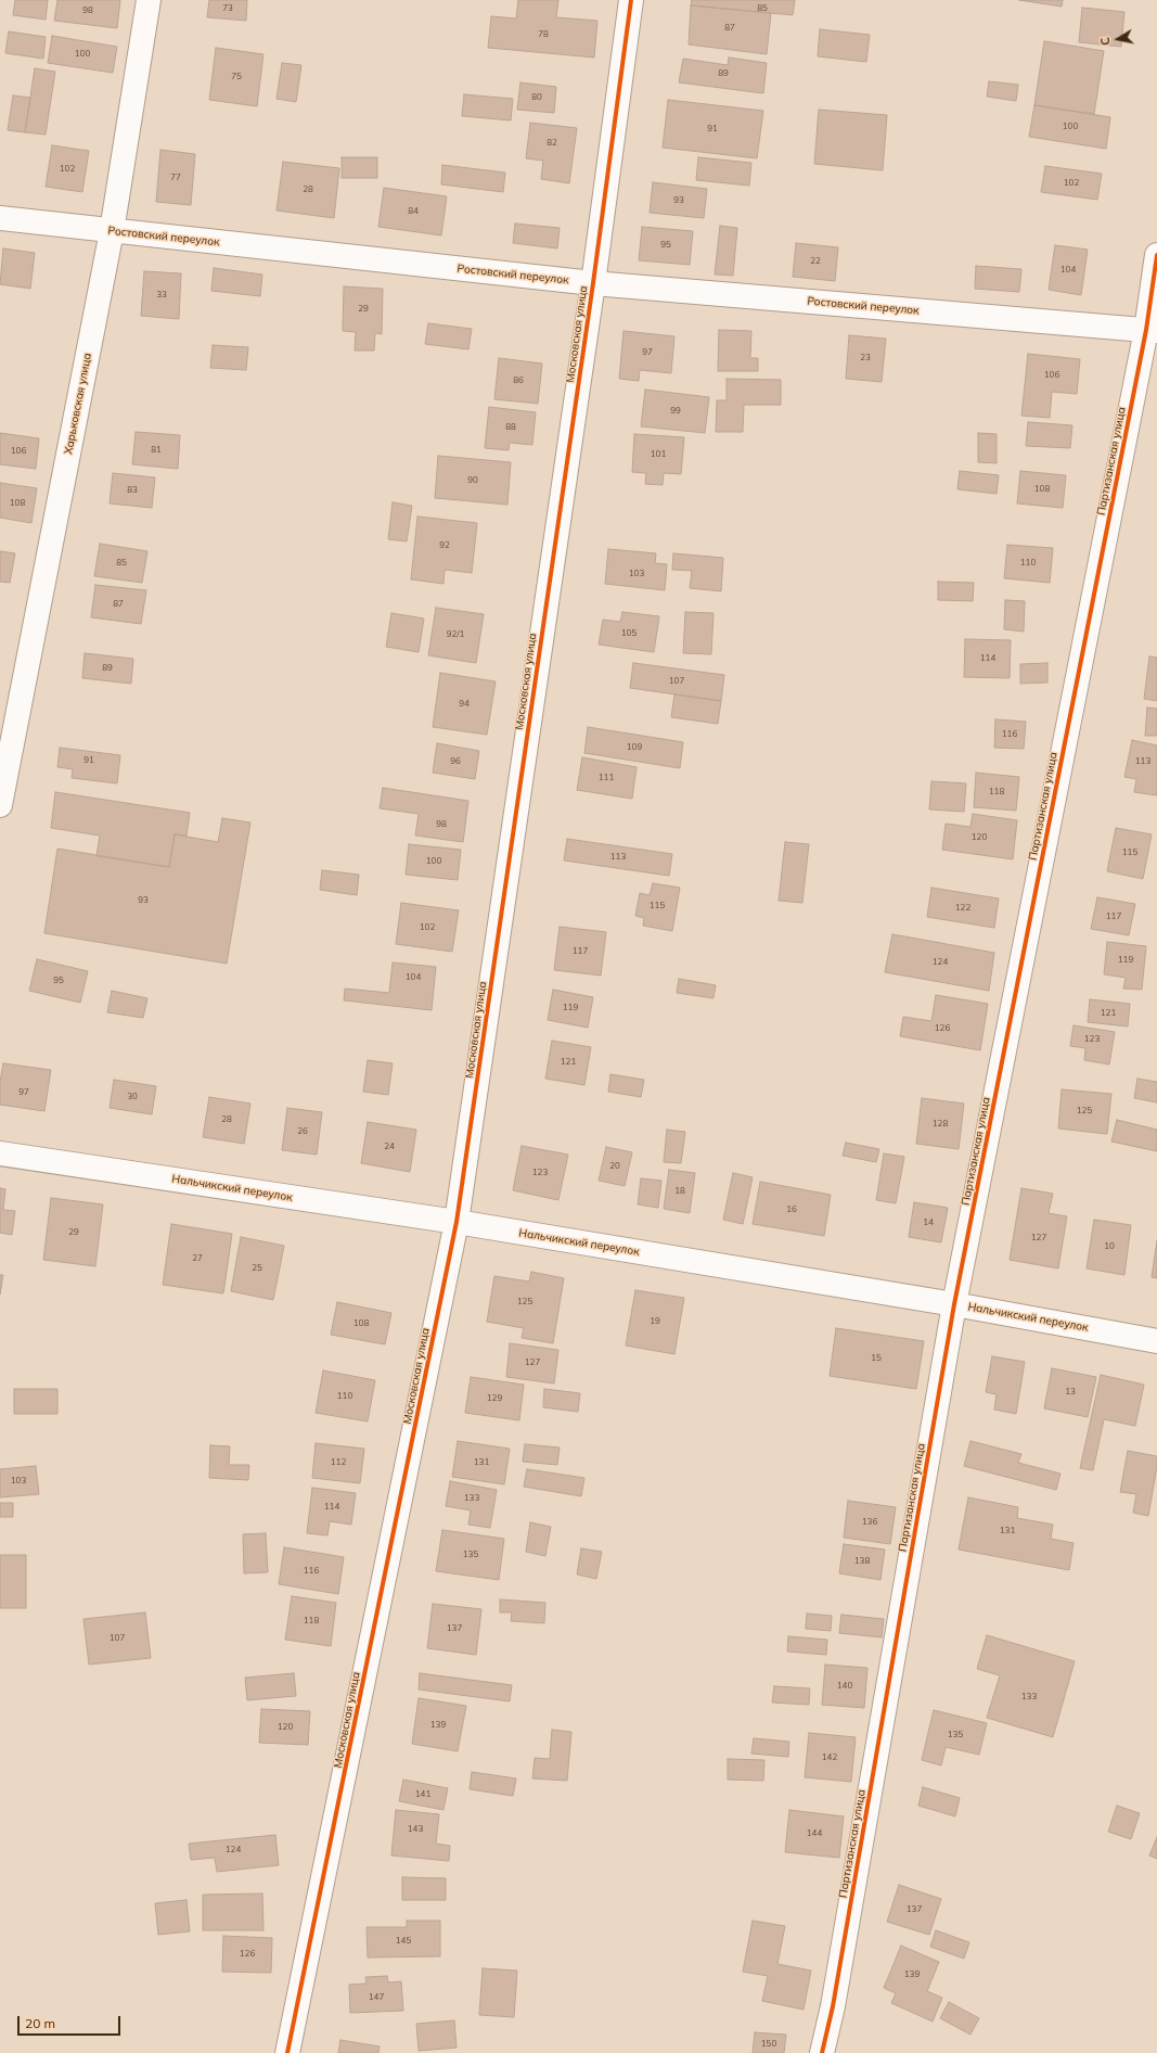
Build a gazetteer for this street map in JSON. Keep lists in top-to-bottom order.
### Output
{
  "streets": {
    "street": [
      "Ростовский переулок",
      "Московская улица",
      "Харьковская улица",
      "Партизанская улица",
      "Нальчикский переулок"
    ]
  },
  "crossings": [
    ["Ростовский переулок", "Московская улица"],
    ["Ростовский переулок", "Харьковская улица"],
    ["Ростовский переулок", "Партизанская улица"],
    ["Московская улица", "Нальчикский переулок"],
    ["Партизанская улица", "Нальчикский переулок"]
  ],
  "house_numbers": [
    "73",
    "85",
    "98",
    "87",
    "78",
    "100",
    "89",
    "75",
    "80",
    "100",
    "91",
    "82",
    "102",
    "77",
    "102",
    "28",
    "93",
    "84",
    "95",
    "22",
    "104",
    "33",
    "29",
    "97",
    "23",
    "106",
    "86",
    "99",
    "88",
    "81",
    "106",
    "101",
    "90",
    "108",
    "83",
    "108",
    "92",
    "85",
    "110",
    "103",
    "87",
    "105",
    "92/1",
    "114",
    "89",
    "107",
    "94",
    "116",
    "109",
    "91",
    "96",
    "113",
    "111",
    "118",
    "98",
    "120",
    "115",
    "113",
    "100",
    "93",
    "115",
    "122",
    "117",
    "102",
    "117",
    "119",
    "124",
    "104",
    "95",
    "119",
    "121",
    "126",
    "123",
    "121",
    "97",
    "30",
    "125",
    "28",
    "128",
    "26",
    "24",
    "20",
    "123",
    "18",
    "16",
    "14",
    "29",
    "127",
    "10",
    "27",
    "25",
    "125",
    "19",
    "108",
    "15",
    "127",
    "13",
    "110",
    "129",
    "112",
    "131",
    "103",
    "133",
    "114",
    "136",
    "131",
    "135",
    "138",
    "116",
    "118",
    "137",
    "107",
    "140",
    "133",
    "139",
    "120",
    "135",
    "142",
    "141",
    "143",
    "144",
    "124",
    "137",
    "145",
    "126",
    "139",
    "147",
    "150"
  ],
  "scale_bar": "20 m",
  "north": "left"
}
